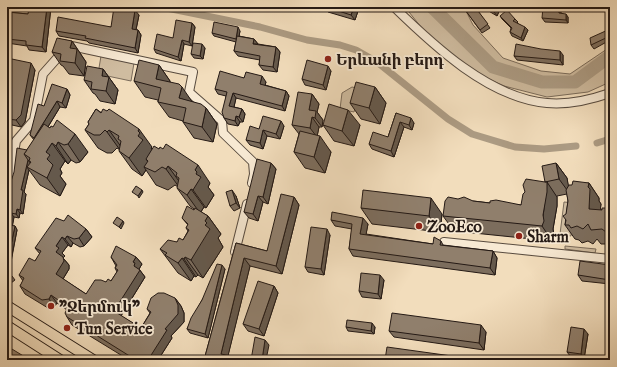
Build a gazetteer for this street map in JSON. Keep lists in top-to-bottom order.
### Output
{
  "places": [
    "Երևանի բերդ",
    "ZooEco",
    "Sharm",
    "\"Ջերմուկ\"",
    "Tun Service"
  ]
}
